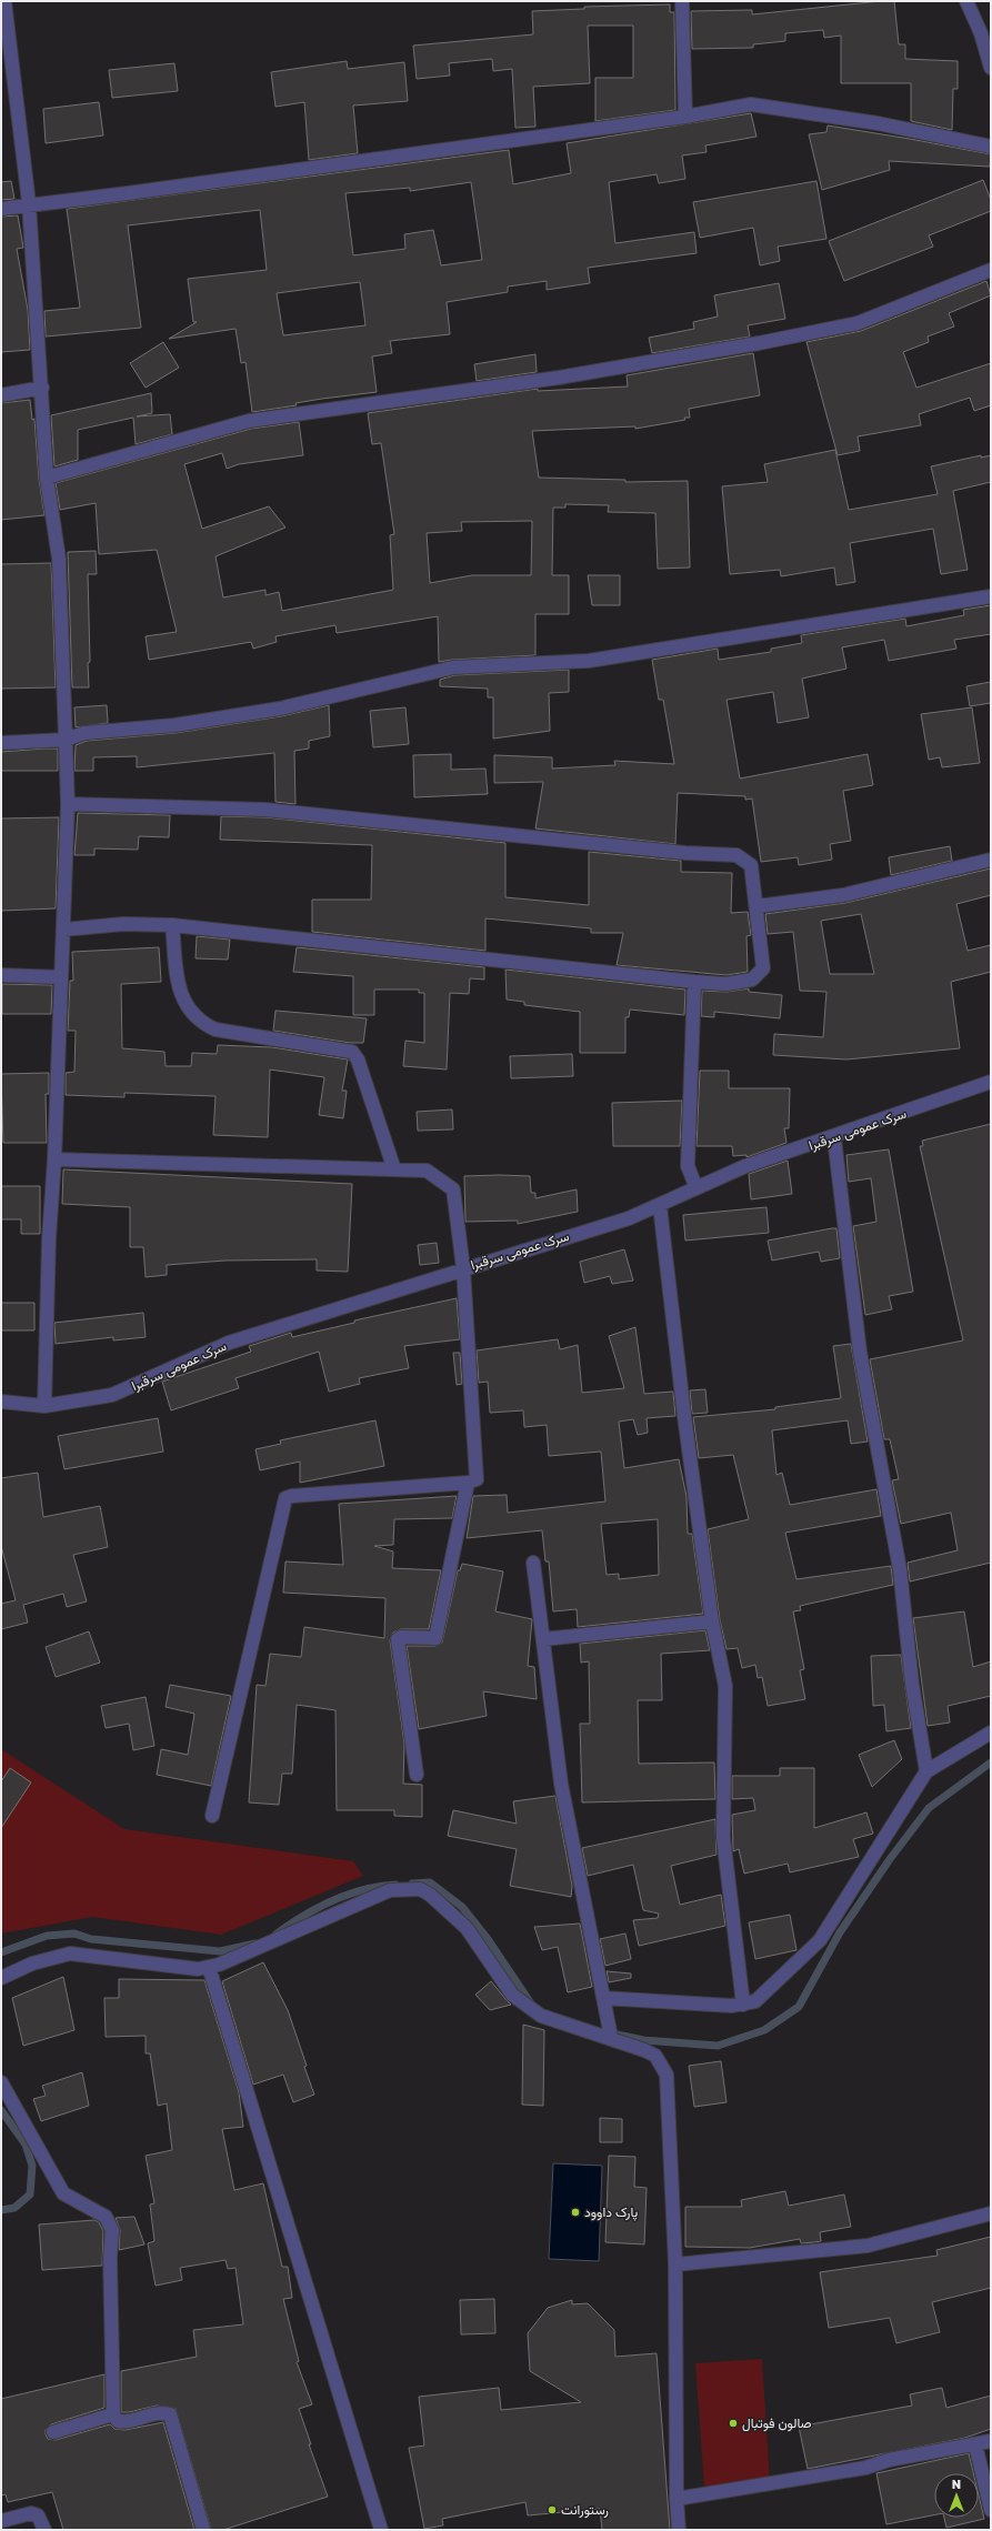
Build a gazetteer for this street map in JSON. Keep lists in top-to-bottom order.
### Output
{
  "streets": {
    "street": ["سرک عمومی سرقبرا"]
  },
  "places": ["پارک داوود", "صالون فوتبال", "رستورانت"],
  "north": "top"
}
